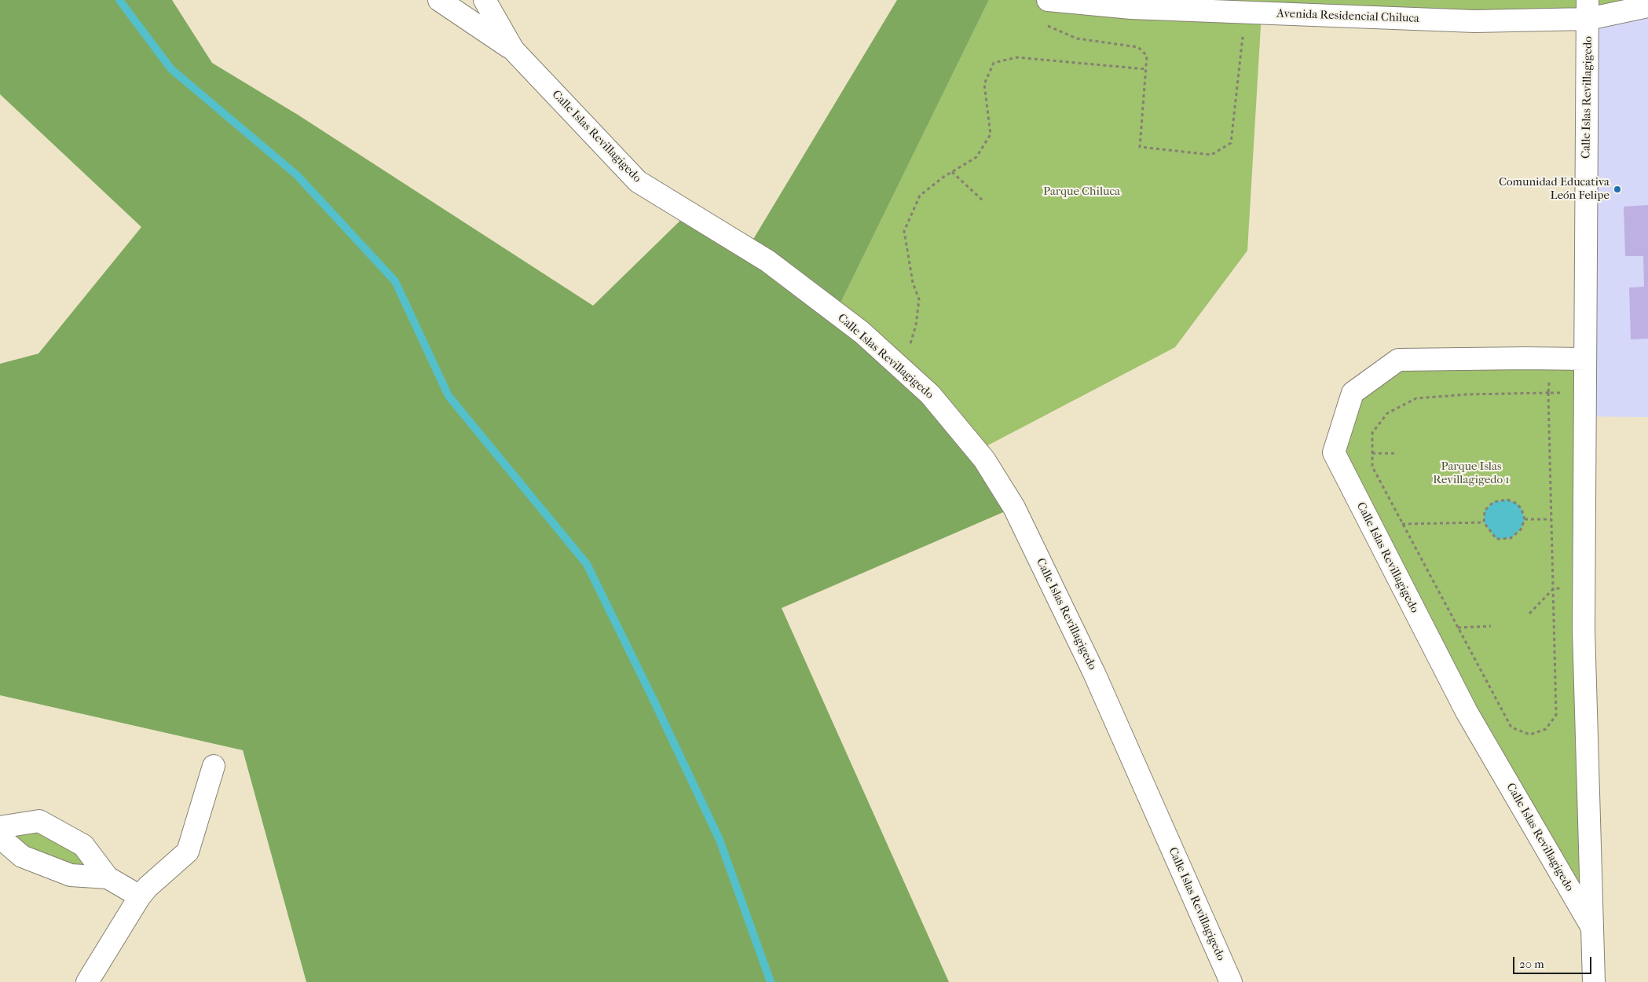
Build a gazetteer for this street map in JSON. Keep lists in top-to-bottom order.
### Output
{
  "streets": {
    "street": ["Avenida Residencial Chiluca", "Calle Islas Revillagigedo"]
  },
  "crossings": [
    ["Avenida Residencial Chiluca", "Calle Islas Revillagigedo"]
  ],
  "parks": ["Parque Chiluca", "Parque Islas Revillagigedo 1"],
  "places": ["Comunidad Educativa León Felipe"],
  "scale_bar": "20 m"
}
